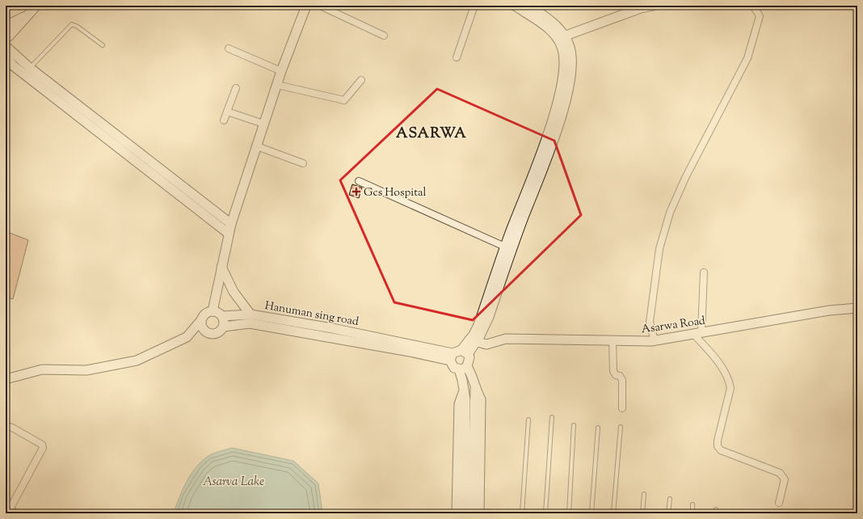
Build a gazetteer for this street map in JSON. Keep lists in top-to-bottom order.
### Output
{
  "streets": {
    "street": ["Hanuman sing road", "Asarwa Road"]
  },
  "districts": ["ASARWA"],
  "water": ["Asarva Lake"],
  "places": {
    "health": ["Gcs Hospital"]
  }
}
